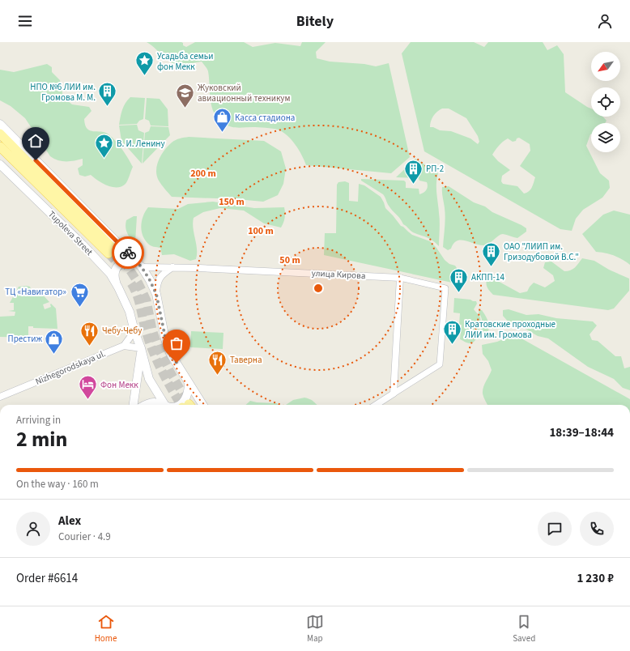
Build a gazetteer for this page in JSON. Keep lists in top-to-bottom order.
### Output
{
  "streets": {
    "main road": ["Tupoleva Street"],
    "street": ["улица Кирова", "Nizhegorodskaya ul."]
  },
  "places": {
    "place": ["Усадьба семьи фон Мекк", "В. И. Ленину"],
    "building": [
      "НПО №6 ЛИИ им. Громова М. М.",
      "РП-2",
      "ОАО \"ЛИИП им. Гризодубовой В.С.\"",
      "АКПП-14",
      "Кратовские проходные ЛИИ им. Громова"
    ],
    "school or university": ["Жуковский авиационный техникум"],
    "shop": ["Касса стадиона", "Престиж"],
    "supermarket": ["ТЦ «Навигатор»"],
    "restaurant": ["Чебу-Чебу", "Таверна"],
    "hotel": ["Фон Мекк"]
  },
  "north": "bottom left",
  "page": {
    "header": "Bitely",
    "heading": ["2 min", "Arriving in", "18:39–18:44"],
    "panel": [
      "Alex",
      "Courier · 4.9",
      "Order #6614",
      "1 230 ₽"
    ],
    "bar": "On the way · 160 m",
    "tabs": ["Home", "Map", "Saved"]
  },
  "rings": [
    "200 m",
    "150 m",
    "100 m",
    "50 m"
  ]
}
